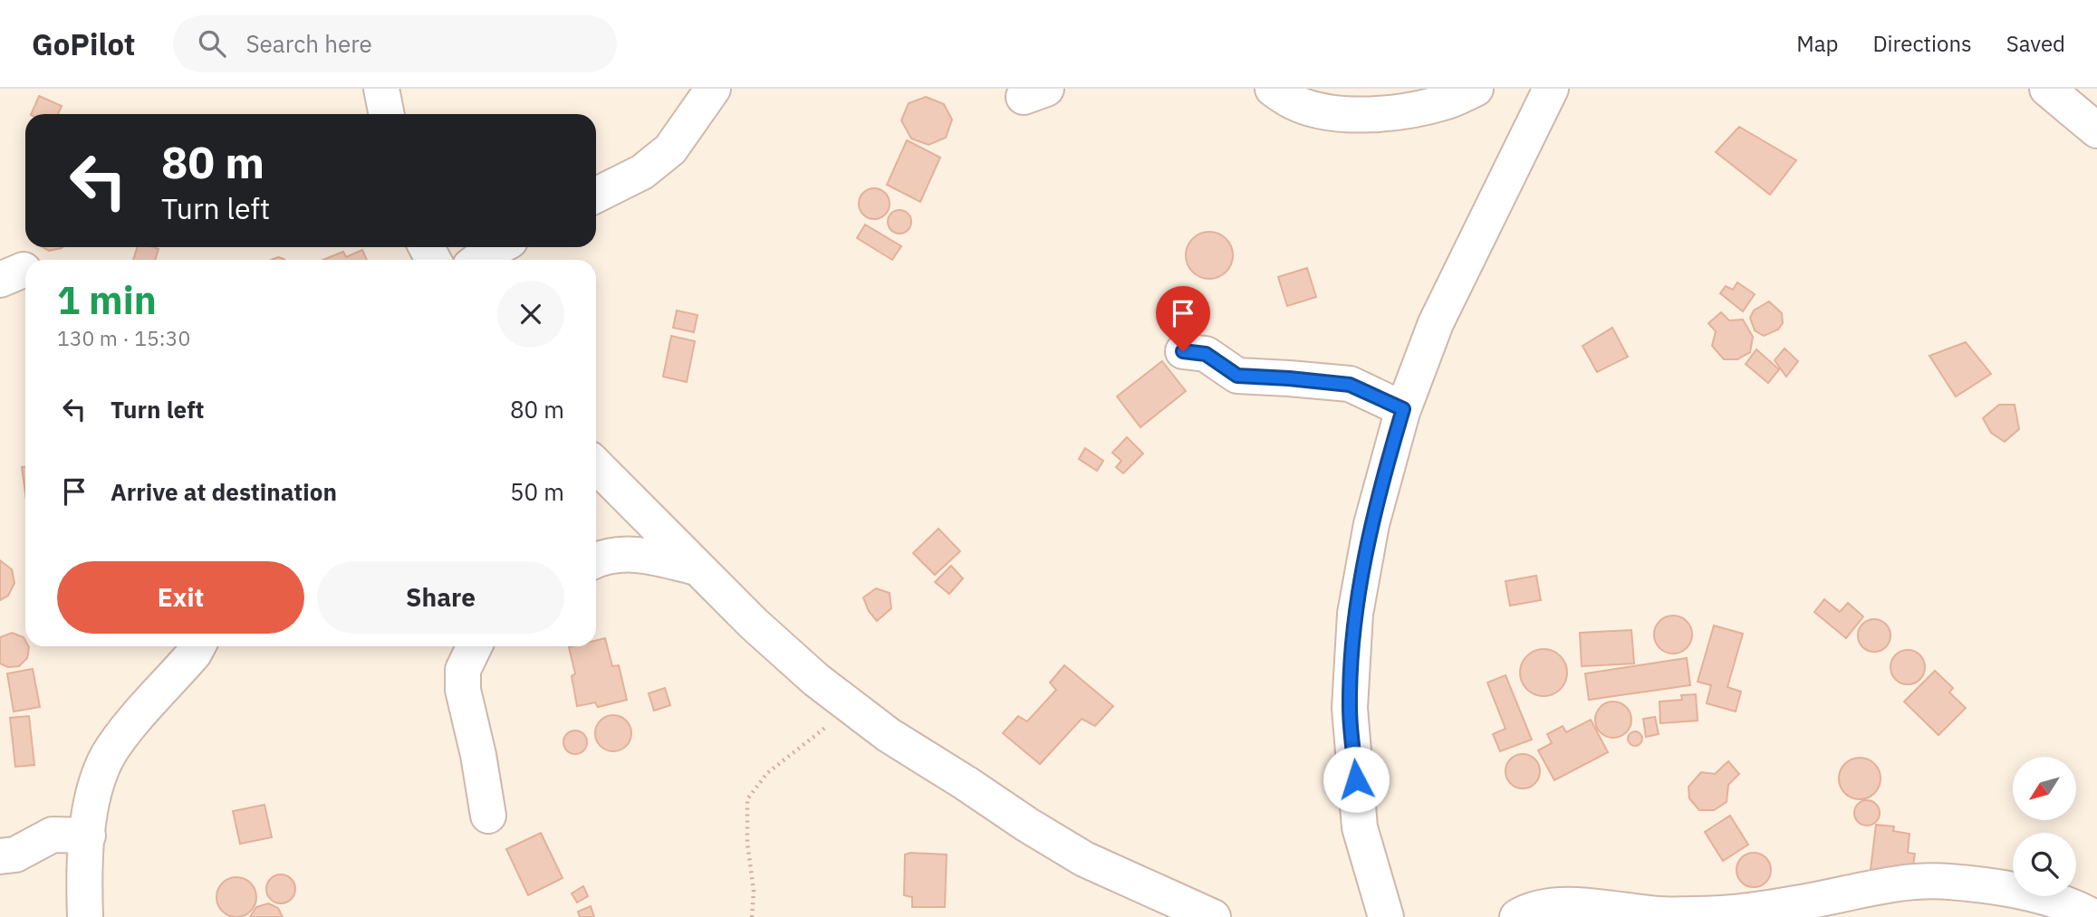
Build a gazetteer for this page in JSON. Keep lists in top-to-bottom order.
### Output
{
  "north": "bottom left",
  "page": {
    "header": "GoPilot",
    "search": "Search here",
    "nav": ["Map", "Directions", "Saved"],
    "turn": ["80 m", "Turn left"],
    "heading": ["1 min", "130 m · 15:30"],
    "list": [
      {
        "name": "Turn left",
        "value": "80 m"
      },
      {
        "name": "Arrive at destination",
        "value": "50 m"
      }
    ],
    "buttons": ["Exit", "Share"]
  }
}
